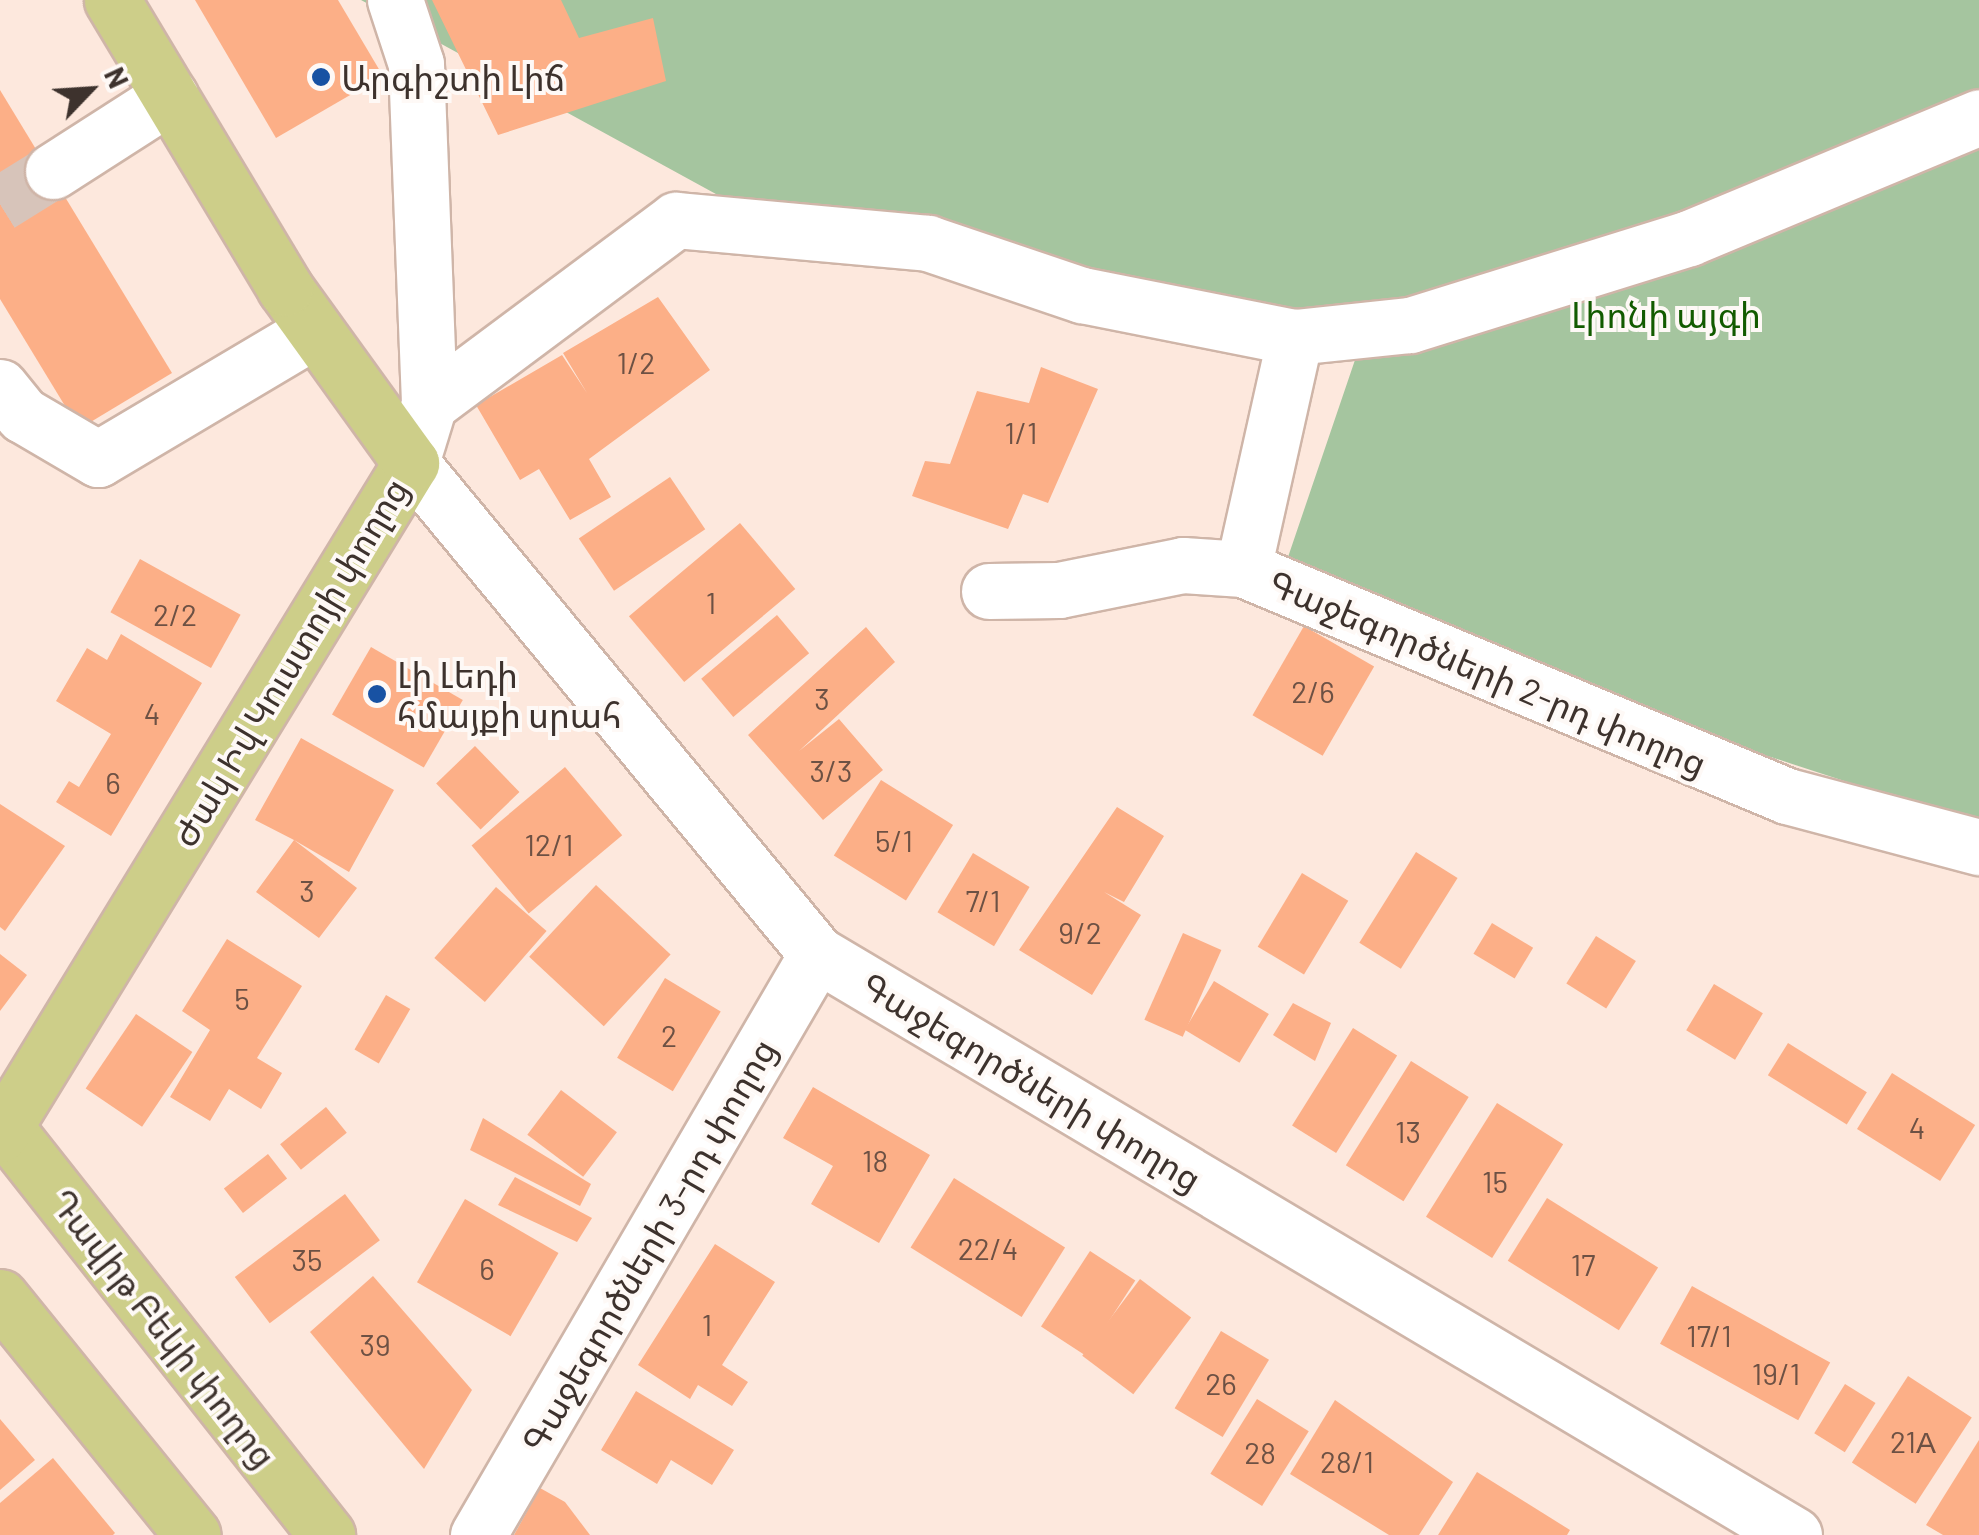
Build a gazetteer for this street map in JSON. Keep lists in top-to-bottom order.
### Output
{
  "streets": {
    "main road": ["Ժակ Իվ Կուստոյի փողոց", "Դավիթ Բեկի փողոց"],
    "street": ["Գաջեգործների 2-րդ փողոց", "Գաջեգործների փողոց", "Գաջեգործների 3-րդ փողոց"]
  },
  "crossings": [
    ["Ժակ Իվ Կուստոյի փողոց", "Գաջեգործների փողոց"],
    ["Ժակ Իվ Կուստոյի փողոց", "Դավիթ Բեկի փողոց"],
    ["Գաջեգործների փողոց", "Գաջեգործների 3-րդ փողոց"]
  ],
  "parks": ["Լիոնի այգի"],
  "places": ["Արգիշտի Լիճ", "Լի Լեդի հմայքի սրահ"],
  "house_numbers": [
    "1/2",
    "1/1",
    "1",
    "2/2",
    "2/6",
    "3",
    "4",
    "3/3",
    "6",
    "5/1",
    "12/1",
    "3",
    "7/1",
    "9/2",
    "5",
    "2",
    "4",
    "13",
    "18",
    "15",
    "22/4",
    "35",
    "17",
    "6",
    "1",
    "17/1",
    "39",
    "19/1",
    "26",
    "21А",
    "28",
    "28/1"
  ],
  "north": "top right"
}
